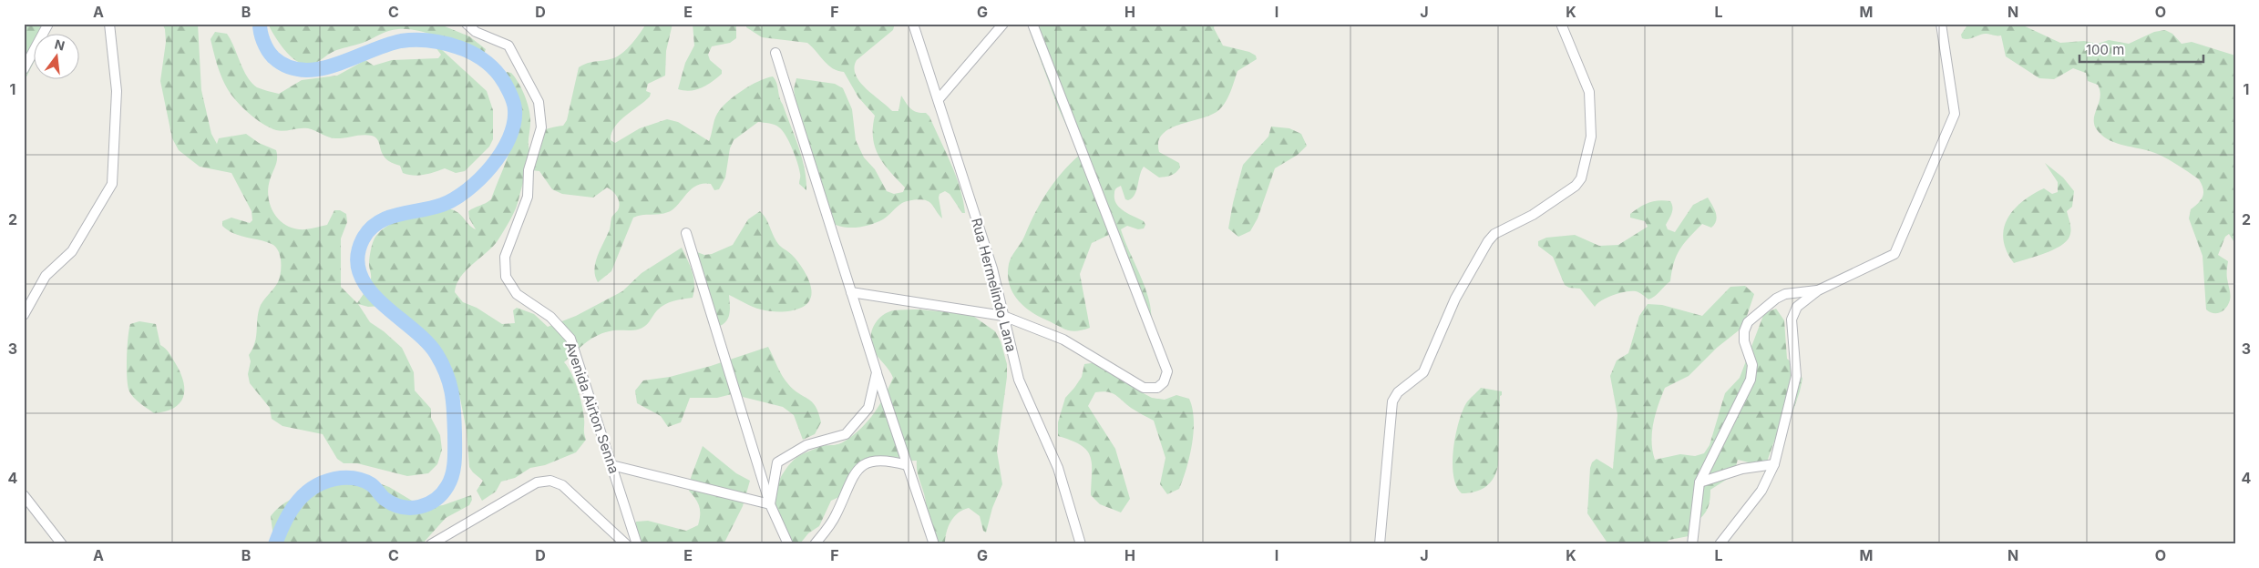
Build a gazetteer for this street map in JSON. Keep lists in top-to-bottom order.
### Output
{
  "streets": {
    "street": ["Rua Hermelindo Lana", "Avenida Airton Senna"]
  },
  "scale_bar": "100 m",
  "north": "top",
  "grid": {
    "columns": [
      "A",
      "B",
      "C",
      "D",
      "E",
      "F",
      "G",
      "H",
      "I",
      "J",
      "K",
      "L",
      "M",
      "N",
      "O"
    ],
    "rows": [
      "1",
      "2",
      "3",
      "4"
    ]
  }
}
